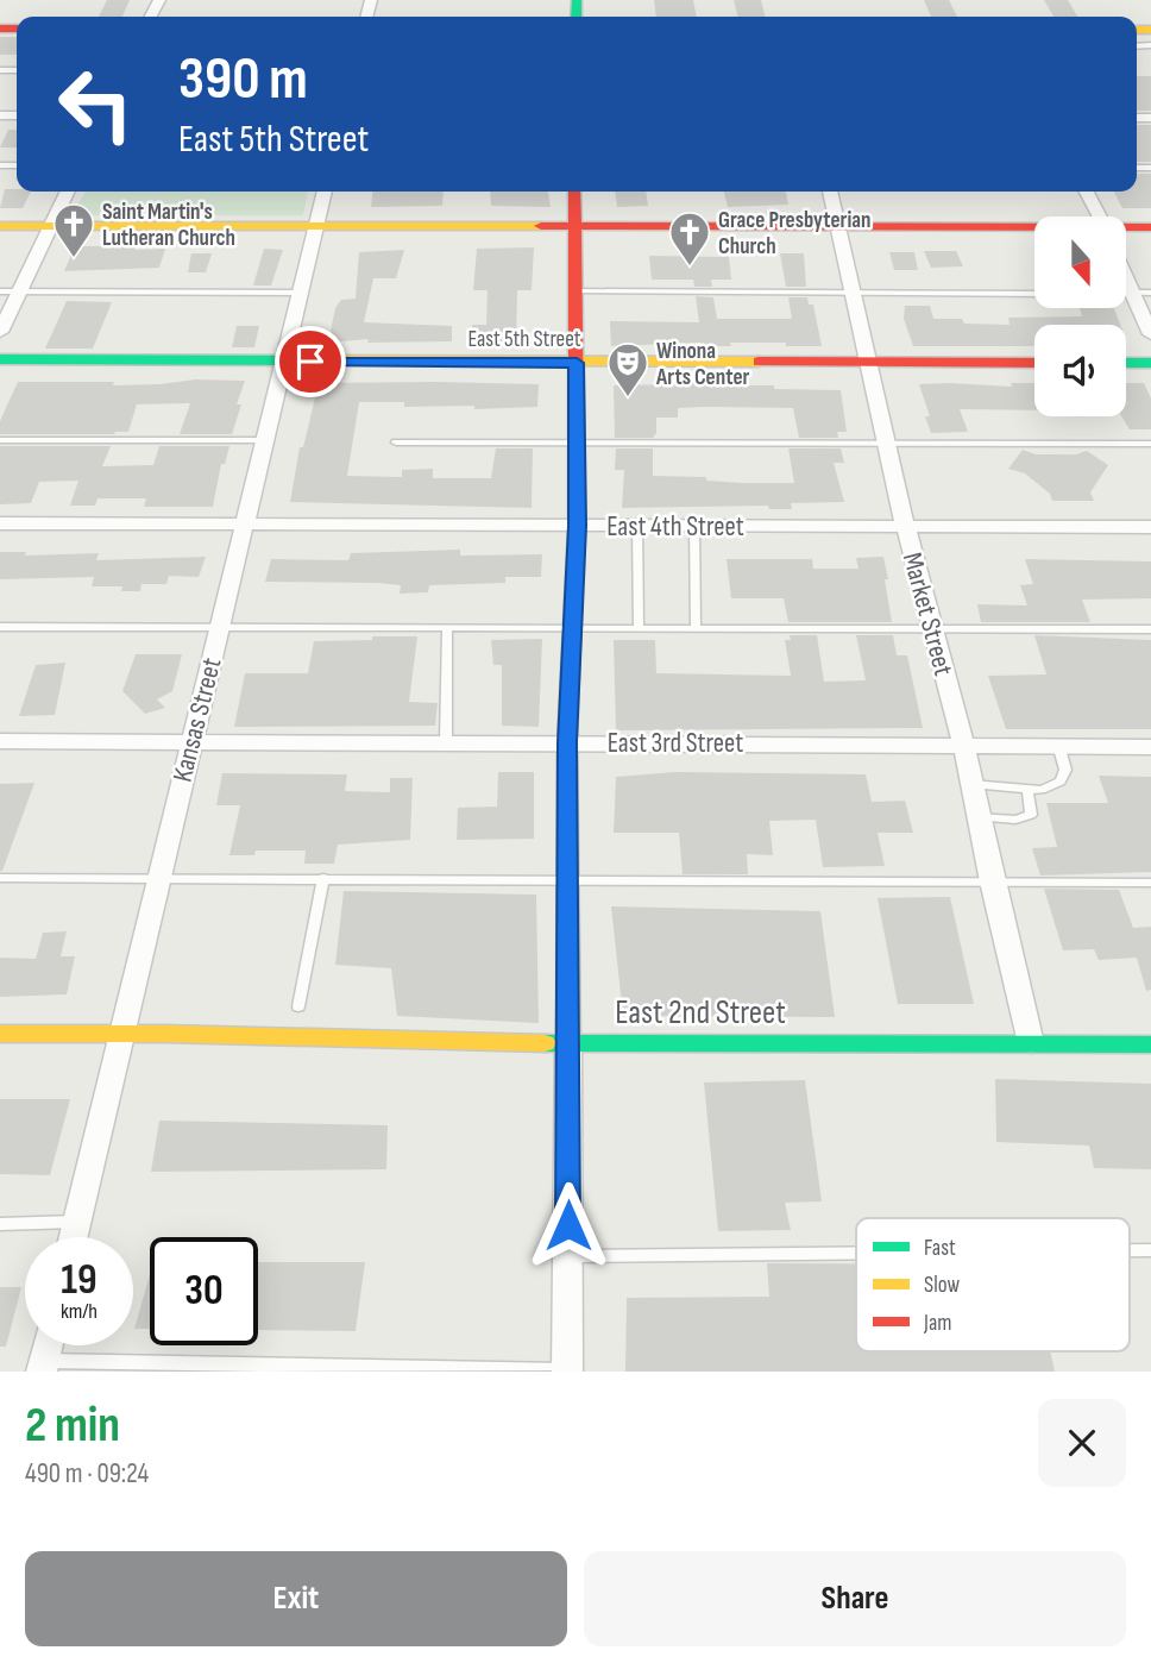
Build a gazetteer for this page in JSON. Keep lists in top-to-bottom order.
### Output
{
  "streets": {
    "street": [
      "East 5th Street",
      "East 4th Street",
      "Market Street",
      "Kansas Street",
      "East 3rd Street",
      "East 2nd Street"
    ]
  },
  "crossings": [
    ["East 5th Street", "Market Street"],
    ["East 5th Street", "Kansas Street"],
    ["East 4th Street", "Market Street"],
    ["East 4th Street", "Kansas Street"],
    ["Market Street", "East 3rd Street"],
    ["Market Street", "East 2nd Street"],
    ["Kansas Street", "East 3rd Street"],
    ["Kansas Street", "East 2nd Street"]
  ],
  "places": {
    "church": ["Saint Martin's Lutheran Church", "Grace Presbyterian Church"],
    "theatre": ["Winona Arts Center"]
  },
  "legend": ["Fast", "Slow", "Jam"],
  "north": "bottom",
  "page": {
    "turn": ["390 m", "East 5th Street"],
    "speed": "19 km/h",
    "limit": "30",
    "heading": ["2 min", "490 m · 09:24"],
    "buttons": ["Exit", "Share"]
  }
}
